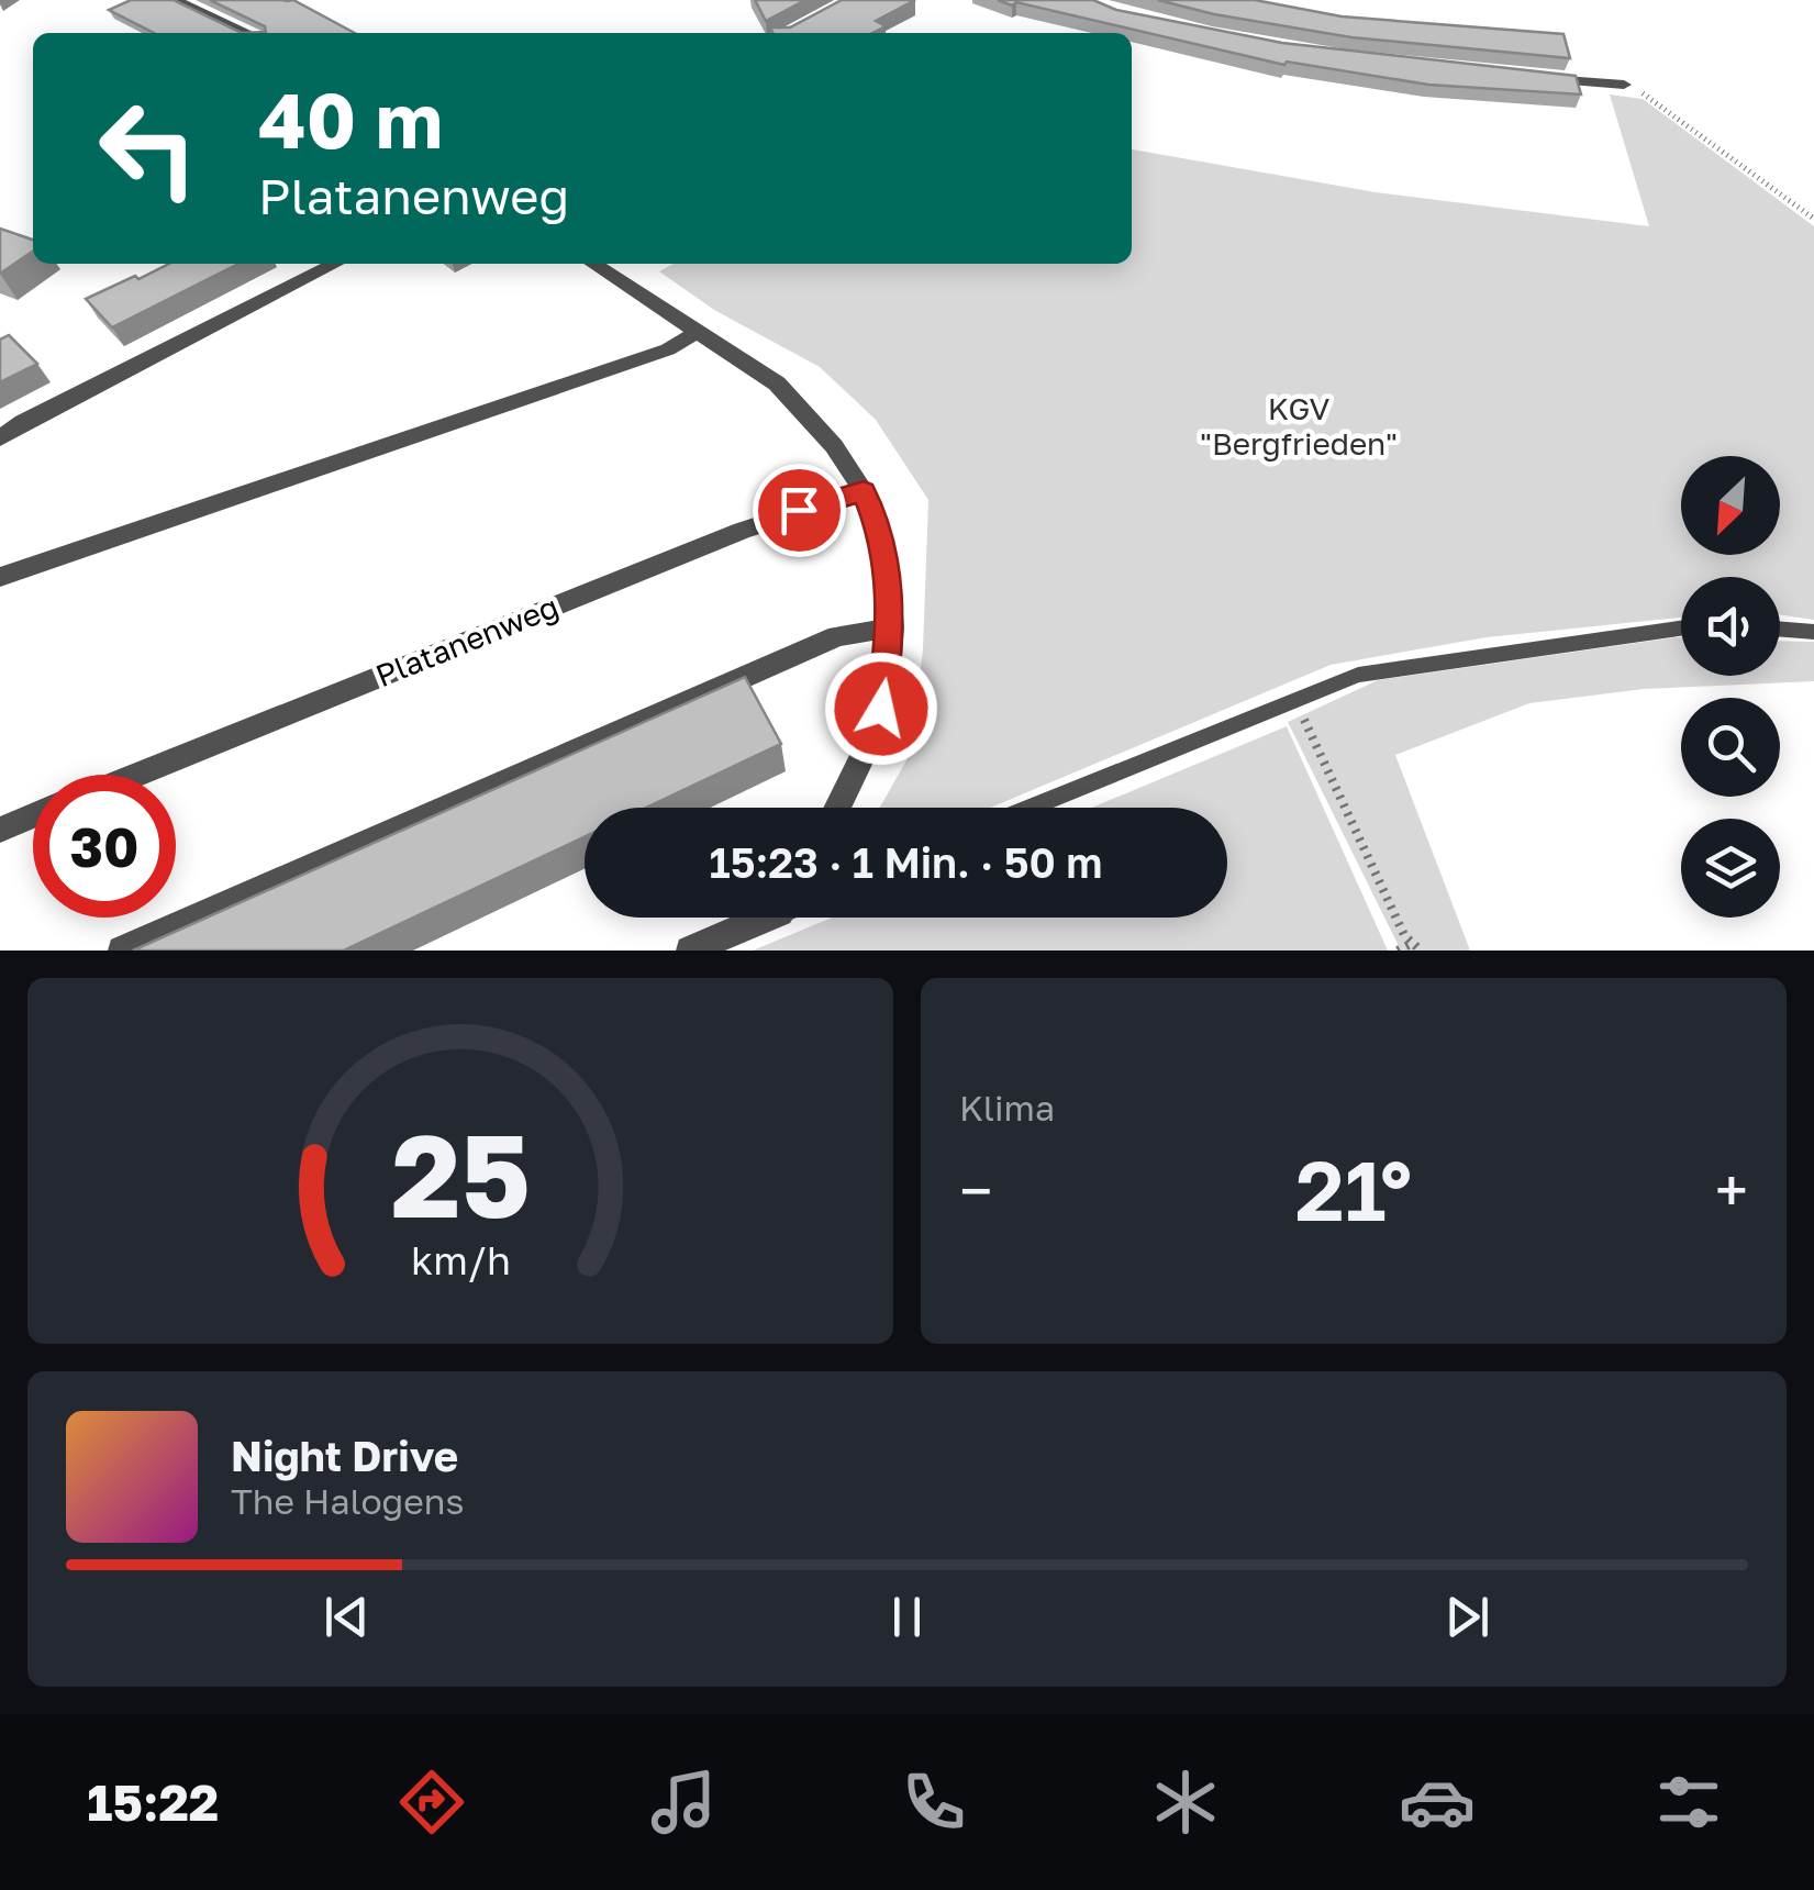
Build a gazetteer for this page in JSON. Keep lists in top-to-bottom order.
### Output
{
  "streets": {
    "street": ["Platanenweg"]
  },
  "parks": ["KGV \"Bergfrieden\""],
  "north": "bottom left",
  "page": {
    "turn": ["40 m", "Platanenweg"],
    "limit": "30",
    "trip": "15:23 · 1 Min. · 50 m",
    "tile": "Klima",
    "heat": ["−", "21°", "+"],
    "song": ["Night Drive", "The Halogens"],
    "tabs": "15:22",
    "gauge": ["25", "km/h"]
  }
}
